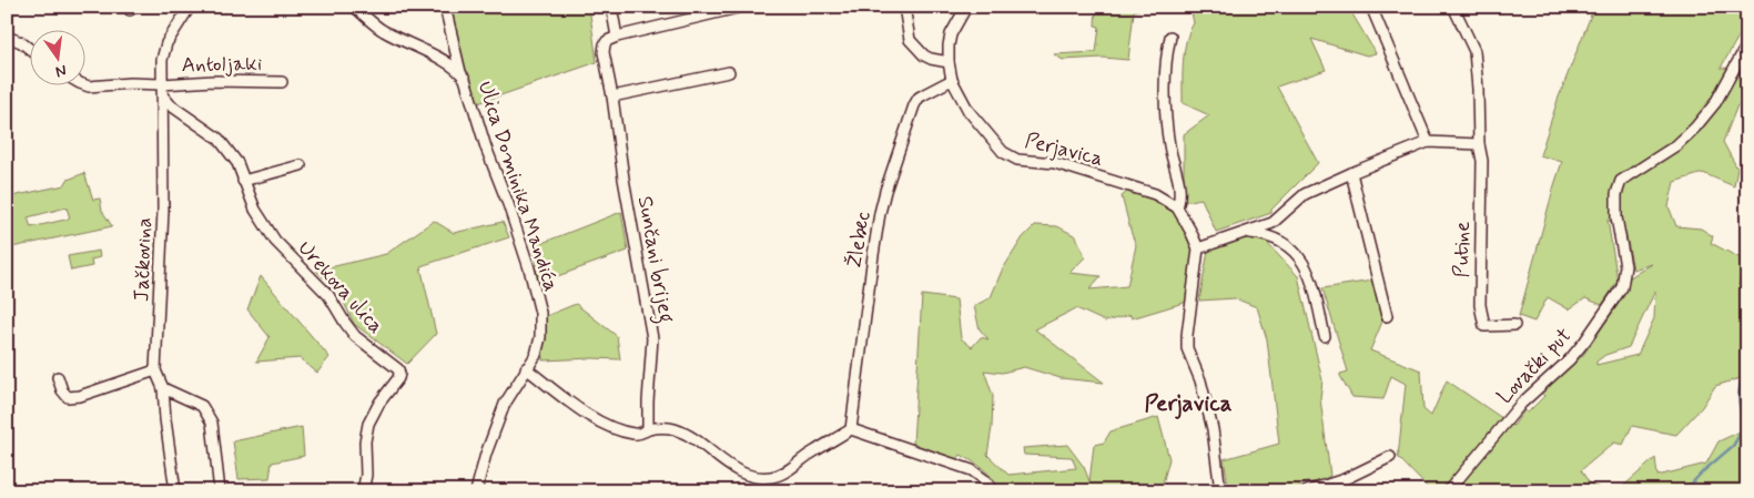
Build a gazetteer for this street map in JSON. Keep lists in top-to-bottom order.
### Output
{
  "streets": {
    "street": [
      "Antoljaki",
      "Perjavica",
      "Ulica Dominika Mandića",
      "Žlebec",
      "Putine",
      "Jačkovina",
      "Sunčani brijeg",
      "Urekova ulica",
      "Lovački put"
    ]
  },
  "crossings": [
    ["Antoljaki", "Jačkovina"],
    ["Perjavica", "Žlebec"],
    ["Jačkovina", "Urekova ulica"]
  ],
  "districts": ["Perjavica"],
  "north": "bottom"
}
